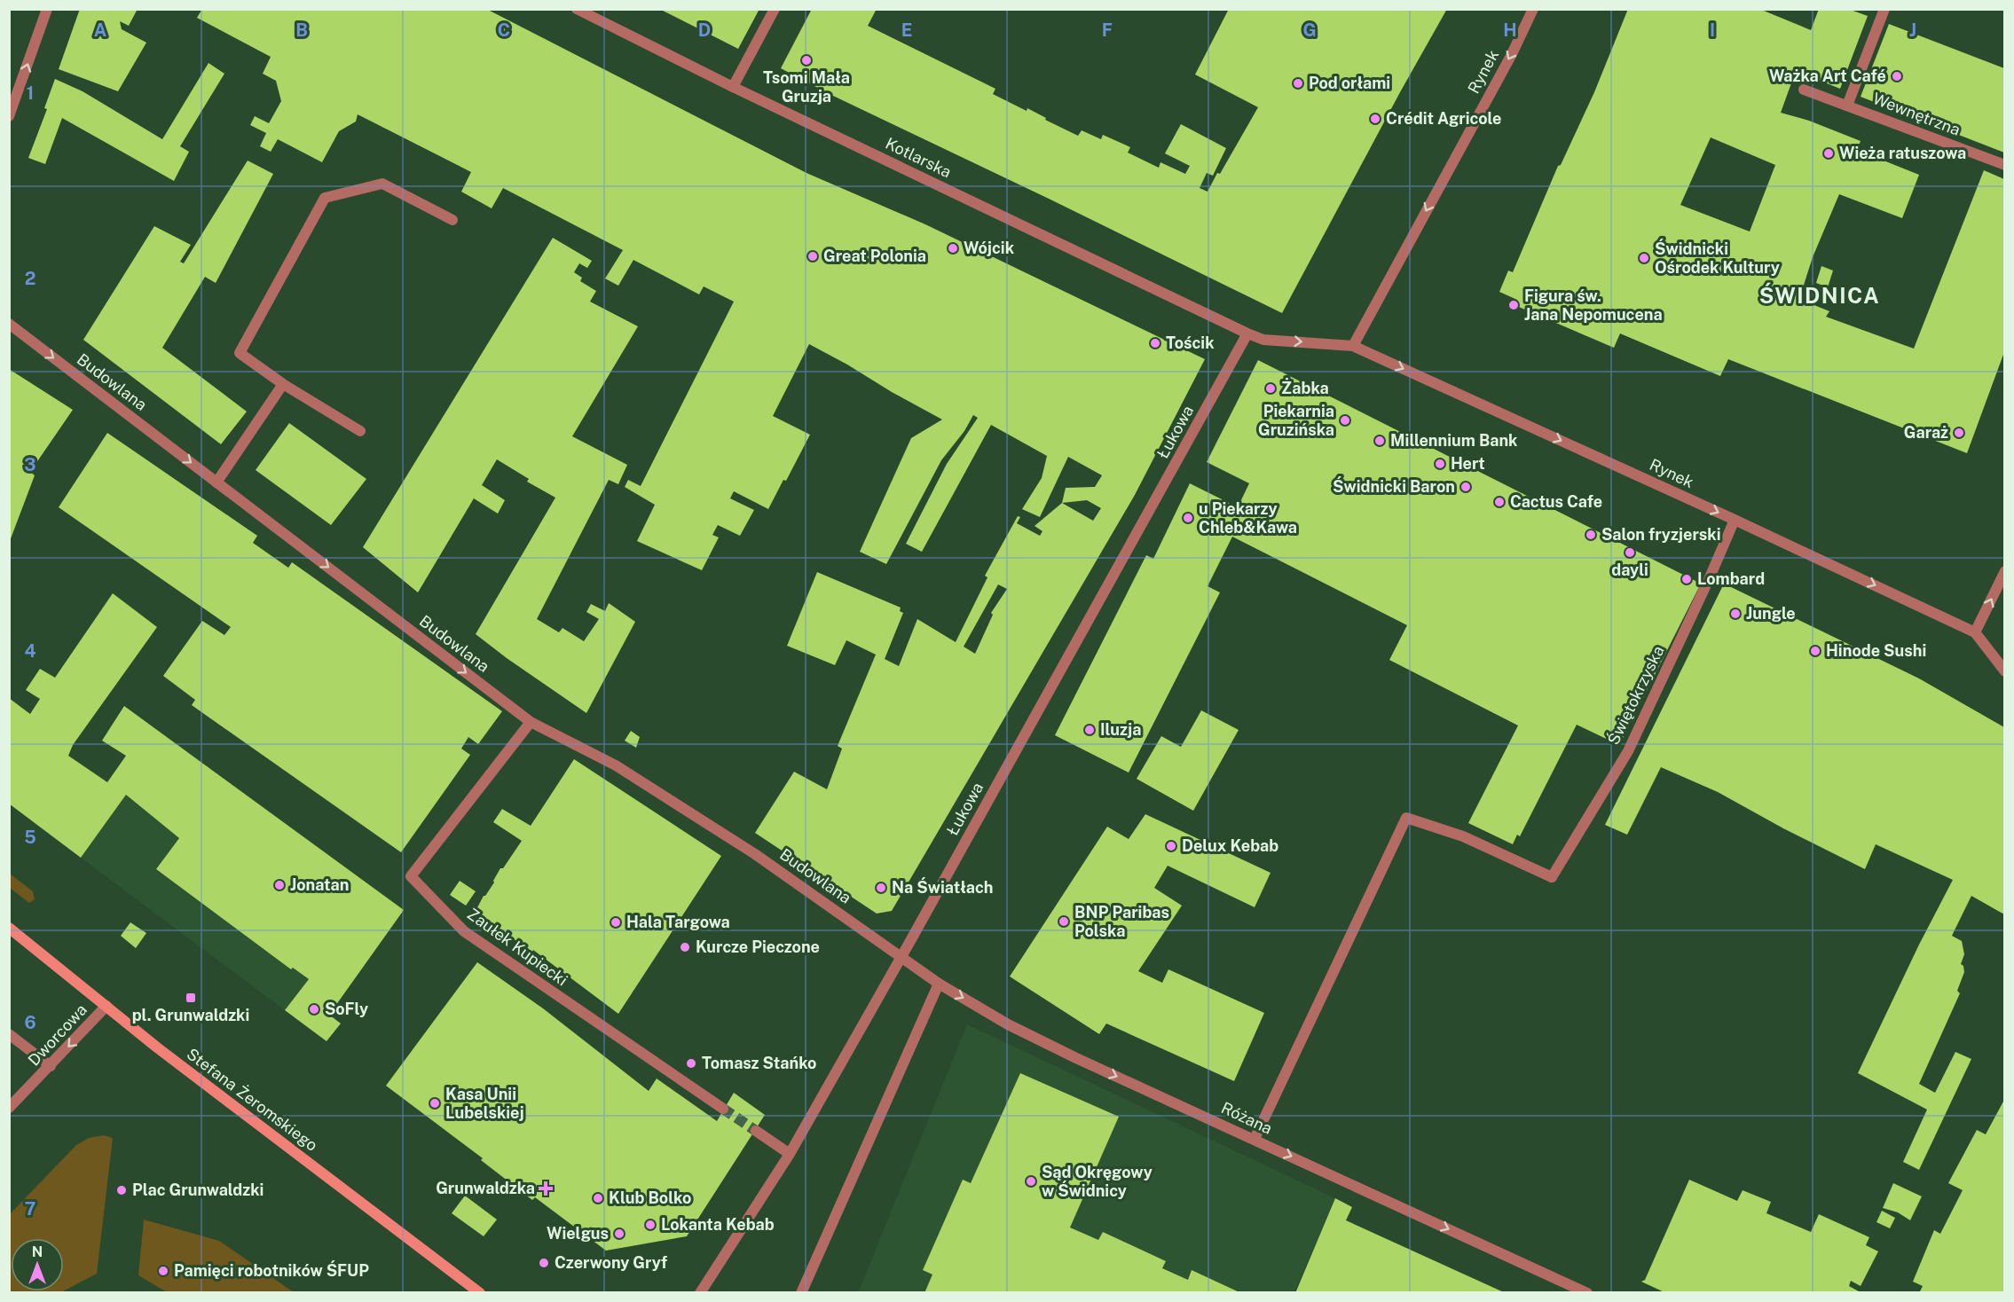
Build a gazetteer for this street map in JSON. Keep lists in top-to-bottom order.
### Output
{
  "streets": {
    "street": [
      "Rynek",
      "Wewnętrzna",
      "Kotlarska",
      "Budowlana",
      "Łukowa",
      "Świętokrzyska",
      "Zaułek Kupiecki",
      "Dworcowa",
      "Stefana Żeromskiego",
      "Różana"
    ]
  },
  "crossings": [
    ["Rynek", "Kotlarska"],
    ["Rynek", "Łukowa"],
    ["Rynek", "Świętokrzyska"],
    ["Kotlarska", "Łukowa"],
    ["Budowlana", "Łukowa"],
    ["Budowlana", "Zaułek Kupiecki"],
    ["Budowlana", "Różana"],
    ["Łukowa", "Różana"],
    ["Świętokrzyska", "Różana"],
    ["Dworcowa", "Stefana Żeromskiego"]
  ],
  "one_way": ["Budowlana", "Dworcowa", "Różana"],
  "districts": ["ŚWIDNICA"],
  "places": {
    "other": [
      "Tsomi Mała Gruzja",
      "Ważka Art Café",
      "Pod orłami",
      "Crédit Agricole",
      "Wieża ratuszowa",
      "Wójcik",
      "Great Polonia",
      "Świdnicki Ośrodek Kultury",
      "Figura św. Jana Nepomucena",
      "Tościk",
      "Żabka",
      "Piekarnia Gruzińska",
      "Garaż",
      "Millennium Bank",
      "Hert",
      "Świdnicki Baron",
      "Cactus Cafe",
      "u Piekarzy Chleb&Kawa",
      "Salon fryzjerski",
      "dayli",
      "Lombard",
      "Jungle",
      "Hinode Sushi",
      "Iluzja",
      "Delux Kebab",
      "Jonatan",
      "Na Światłach",
      "BNP Paribas Polska",
      "Hala Targowa",
      "Kurcze Pieczone",
      "SoFly",
      "Tomasz Stańko",
      "Kasa Unii Lubelskiej",
      "Sąd Okręgowy w Świdnicy",
      "Plac Grunwaldzki",
      "Klub Bolko",
      "Lokanta Kebab",
      "Wielgus",
      "Czerwony Gryf",
      "Pamięci robotników ŚFUP"
    ],
    "transit": ["pl. Grunwaldzki"],
    "health": ["Grunwaldzka"]
  },
  "north": "top",
  "grid": {
    "columns": [
      "A",
      "B",
      "C",
      "D",
      "E",
      "F",
      "G",
      "H",
      "I",
      "J"
    ],
    "rows": [
      "1",
      "2",
      "3",
      "4",
      "5",
      "6",
      "7"
    ]
  }
}
